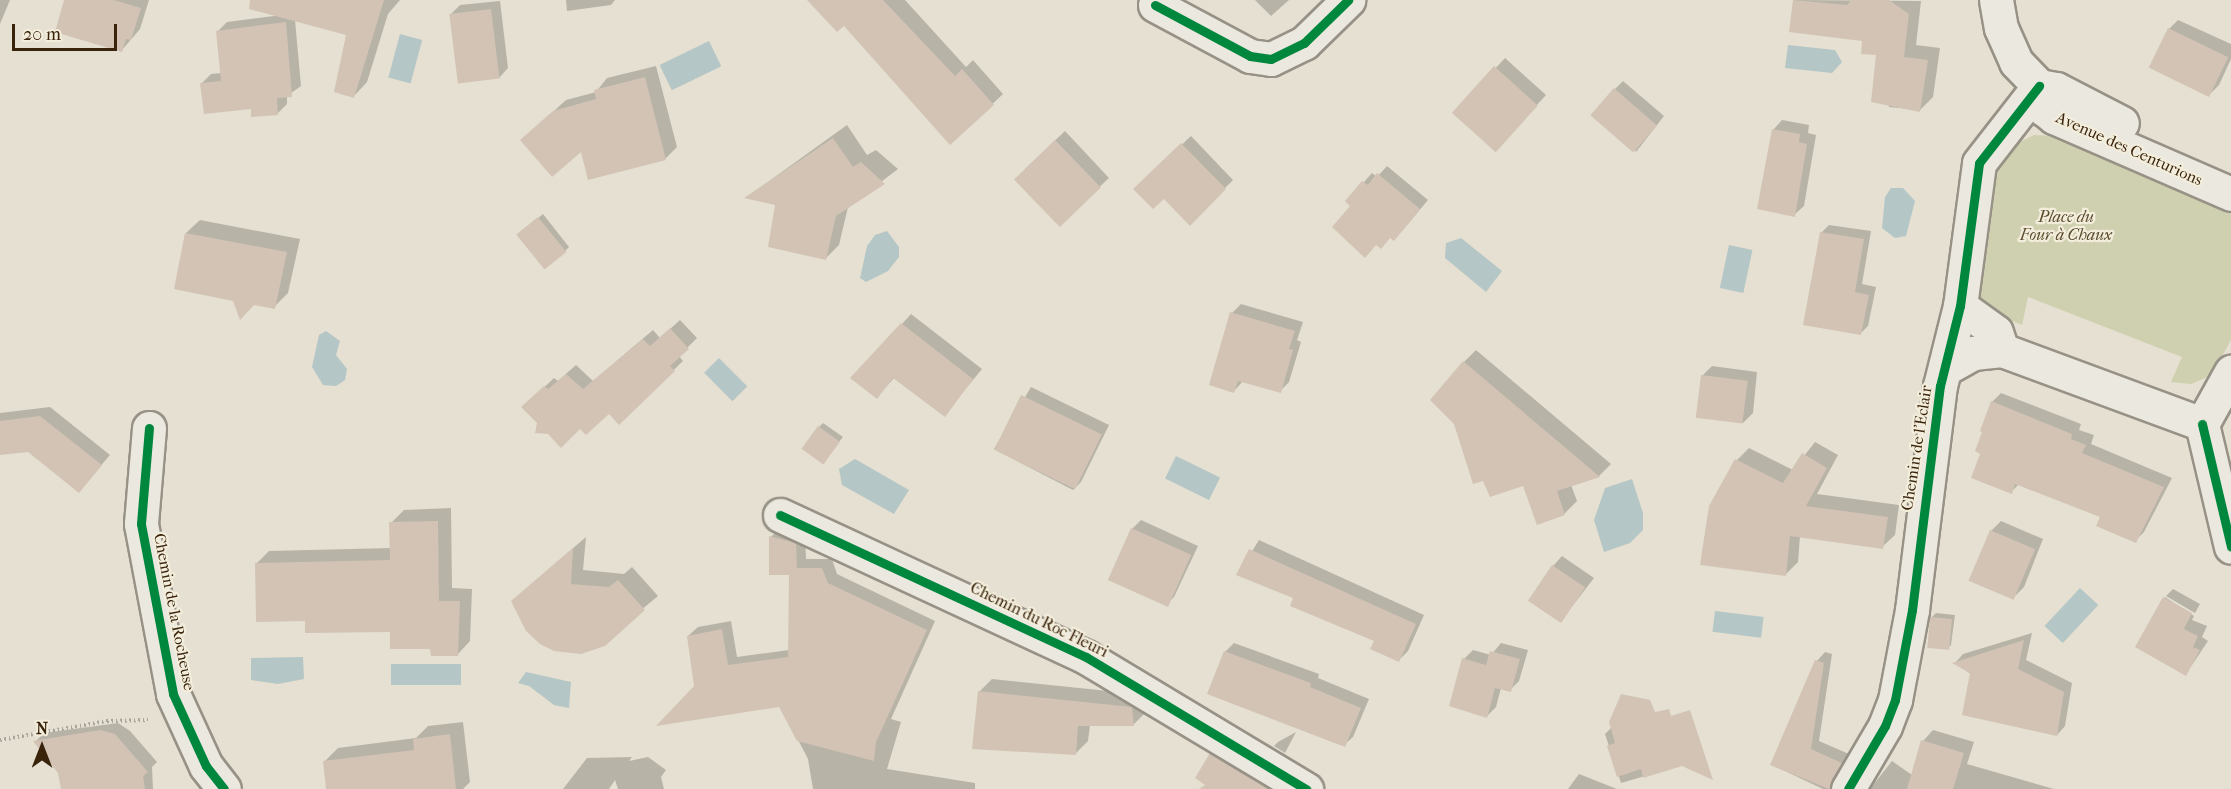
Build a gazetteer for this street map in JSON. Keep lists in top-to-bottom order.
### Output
{
  "streets": {
    "street": [
      "Avenue des Centurions",
      "Chemin de l'Eclair",
      "Chemin de la Rocheuse",
      "Chemin du Roc Fleuri"
    ]
  },
  "crossings": [
    ["Avenue des Centurions", "Chemin de l'Eclair"]
  ],
  "parks": ["Place du Four à Chaux"],
  "scale_bar": "20 m",
  "north": "top"
}
